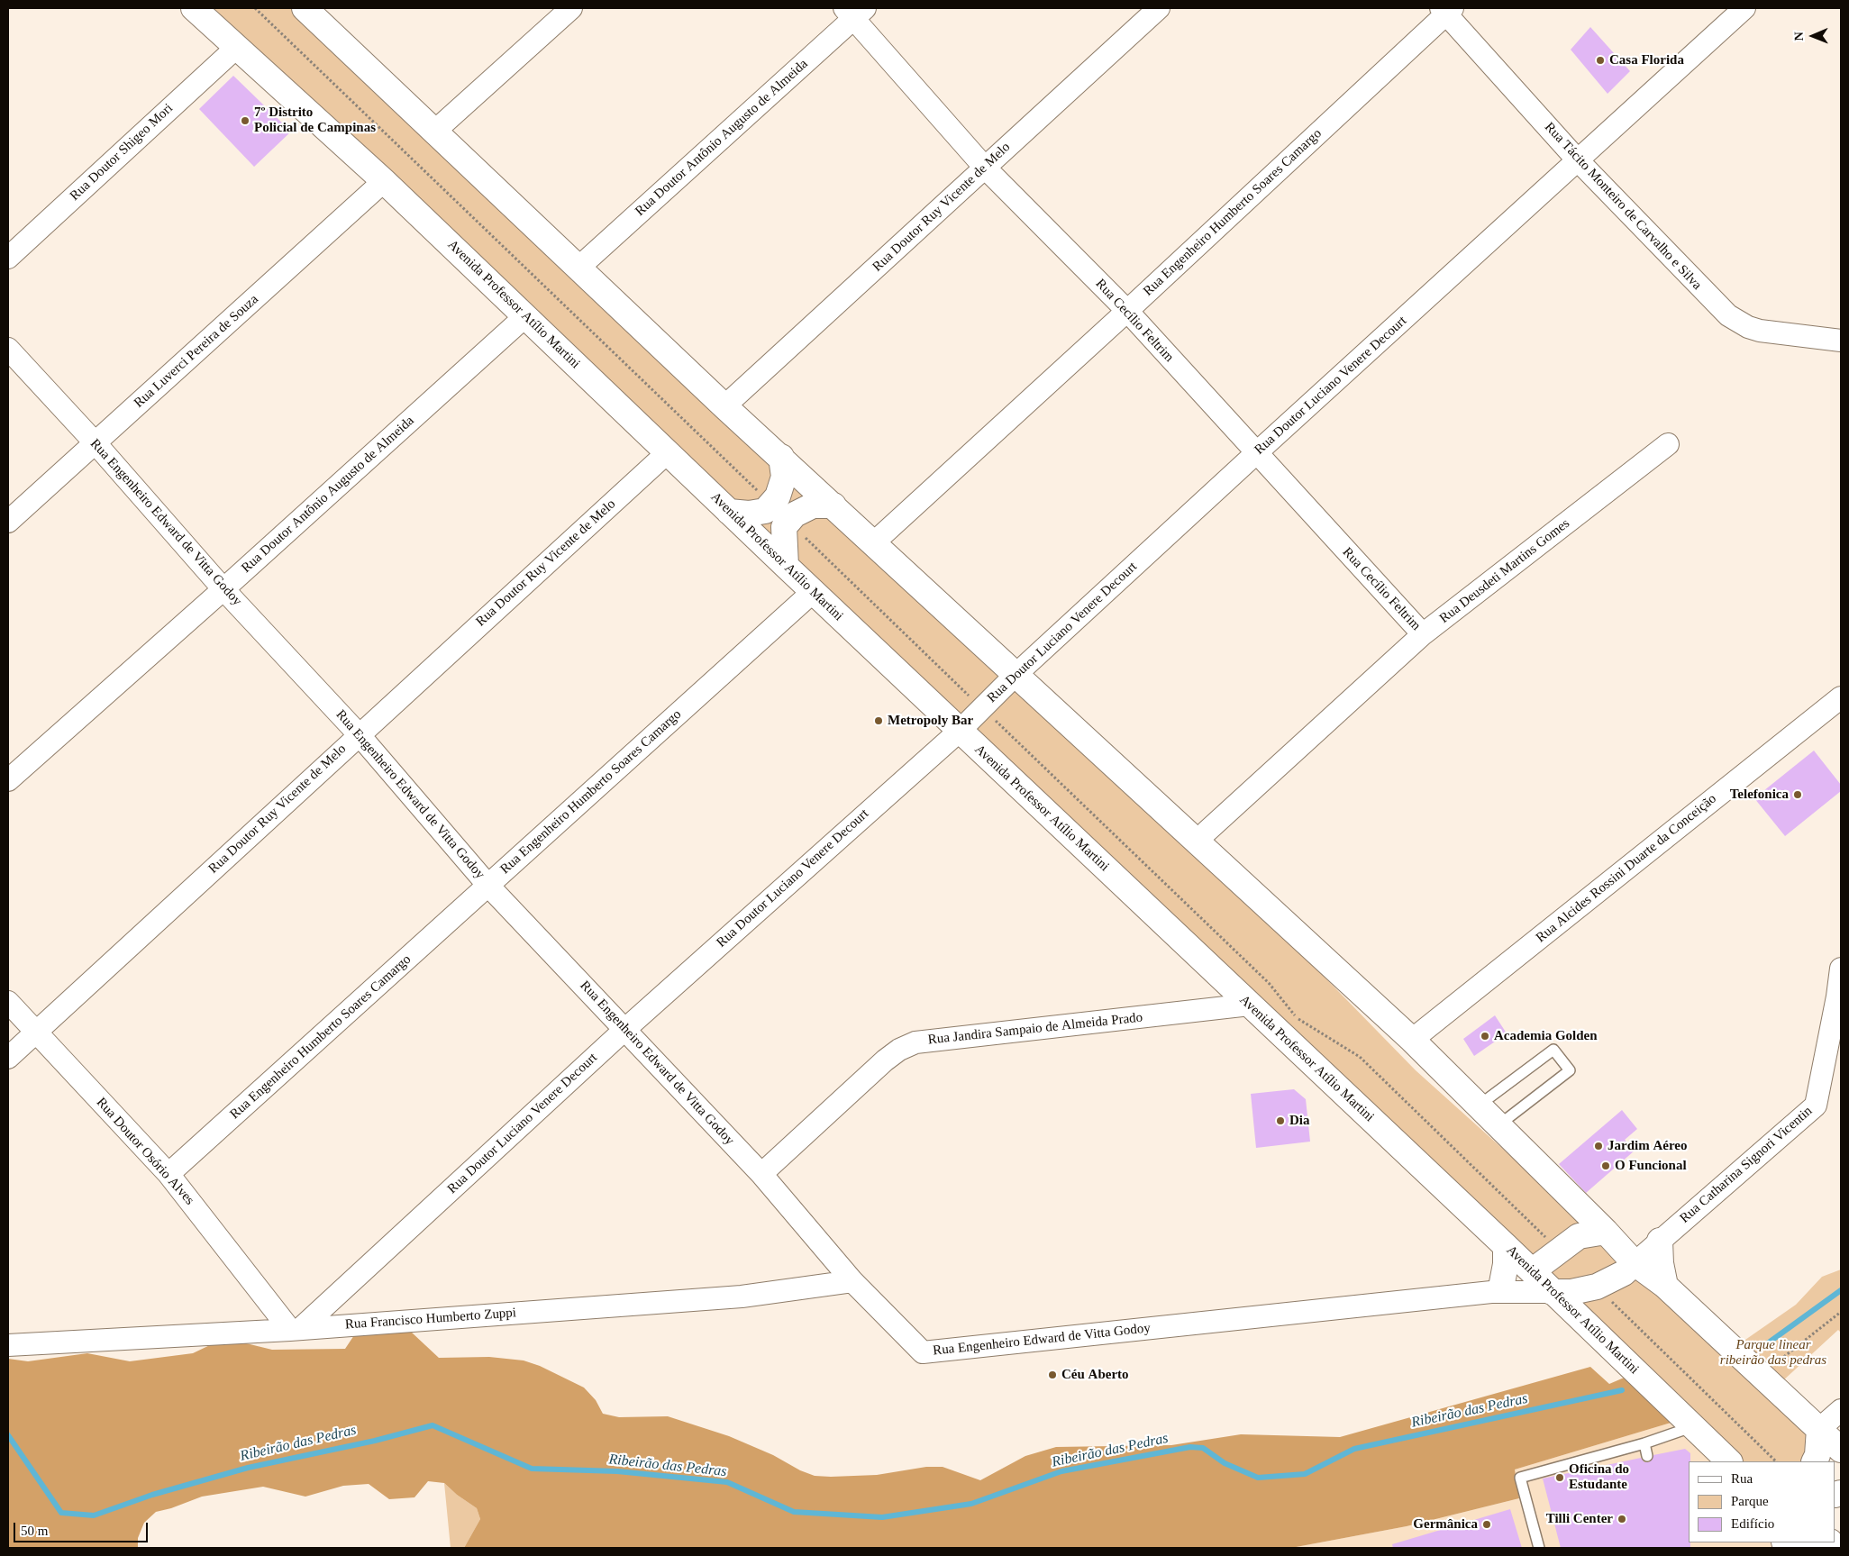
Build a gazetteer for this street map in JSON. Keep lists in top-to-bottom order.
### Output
{
  "streets": {
    "main road": ["Avenida Professor Atílio Martini"],
    "street": [
      "Rua Doutor Antônio Augusto de Almeida",
      "Rua Doutor Shigeo Mori",
      "Rua Tácito Monteiro de Carvalho e Silva",
      "Rua Doutor Ruy Vicente de Melo",
      "Rua Engenheiro Humberto Soares Camargo",
      "Rua Cecílio Feltrim",
      "Rua Luverci Pereira de Souza",
      "Rua Doutor Luciano Venere Decourt",
      "Rua Engenheiro Edward de Vitta Godoy",
      "Rua Deusdeti Martins Gomes",
      "Rua Alcides Rossini Duarte da Conceição",
      "Rua Jandira Sampaio de Almeida Prado",
      "Rua Doutor Osório Alves",
      "Rua Catharina Signori Vicentin",
      "Rua Francisco Humberto Zuppi"
    ]
  },
  "crossings": [
    ["Rua Doutor Antônio Augusto de Almeida", "Avenida Professor Atílio Martini"],
    ["Rua Doutor Antônio Augusto de Almeida", "Rua Cecílio Feltrim"],
    ["Rua Doutor Antônio Augusto de Almeida", "Rua Engenheiro Edward de Vitta Godoy"],
    ["Rua Doutor Shigeo Mori", "Avenida Professor Atílio Martini"],
    ["Rua Tácito Monteiro de Carvalho e Silva", "Rua Engenheiro Humberto Soares Camargo"],
    ["Rua Tácito Monteiro de Carvalho e Silva", "Rua Doutor Luciano Venere Decourt"],
    ["Rua Doutor Ruy Vicente de Melo", "Avenida Professor Atílio Martini"],
    ["Rua Doutor Ruy Vicente de Melo", "Rua Cecílio Feltrim"],
    ["Rua Doutor Ruy Vicente de Melo", "Rua Engenheiro Edward de Vitta Godoy"],
    ["Rua Doutor Ruy Vicente de Melo", "Rua Doutor Osório Alves"],
    ["Rua Engenheiro Humberto Soares Camargo", "Avenida Professor Atílio Martini"],
    ["Rua Engenheiro Humberto Soares Camargo", "Rua Cecílio Feltrim"],
    ["Rua Engenheiro Humberto Soares Camargo", "Rua Engenheiro Edward de Vitta Godoy"],
    ["Rua Engenheiro Humberto Soares Camargo", "Rua Doutor Osório Alves"],
    ["Avenida Professor Atílio Martini", "Rua Luverci Pereira de Souza"],
    ["Avenida Professor Atílio Martini", "Rua Doutor Luciano Venere Decourt"],
    ["Avenida Professor Atílio Martini", "Rua Engenheiro Edward de Vitta Godoy"],
    ["Avenida Professor Atílio Martini", "Rua Jandira Sampaio de Almeida Prado"],
    ["Rua Cecílio Feltrim", "Rua Doutor Luciano Venere Decourt"],
    ["Rua Cecílio Feltrim", "Rua Deusdeti Martins Gomes"],
    ["Rua Luverci Pereira de Souza", "Rua Engenheiro Edward de Vitta Godoy"],
    ["Rua Doutor Luciano Venere Decourt", "Rua Engenheiro Edward de Vitta Godoy"],
    ["Rua Doutor Luciano Venere Decourt", "Rua Doutor Osório Alves"],
    ["Rua Doutor Luciano Venere Decourt", "Rua Francisco Humberto Zuppi"],
    ["Rua Engenheiro Edward de Vitta Godoy", "Rua Jandira Sampaio de Almeida Prado"],
    ["Rua Engenheiro Edward de Vitta Godoy", "Rua Francisco Humberto Zuppi"],
    ["Rua Doutor Osório Alves", "Rua Francisco Humberto Zuppi"]
  ],
  "water": ["Ribeirão das Pedras"],
  "parks": ["Parque linear ribeirão das pedras"],
  "places": [
    "Casa Florida",
    "7º Distrito Policial de Campinas",
    "Metropoly Bar",
    "Telefonica",
    "Academia Golden",
    "Dia",
    "Jardim Aéreo",
    "O Funcional",
    "Céu Aberto",
    "Oficina do Estudante",
    "Tilli Center",
    "Germânica"
  ],
  "legend": ["Rua", "Parque", "Edifício"],
  "scale_bar": "50 m",
  "north": "left"
}
